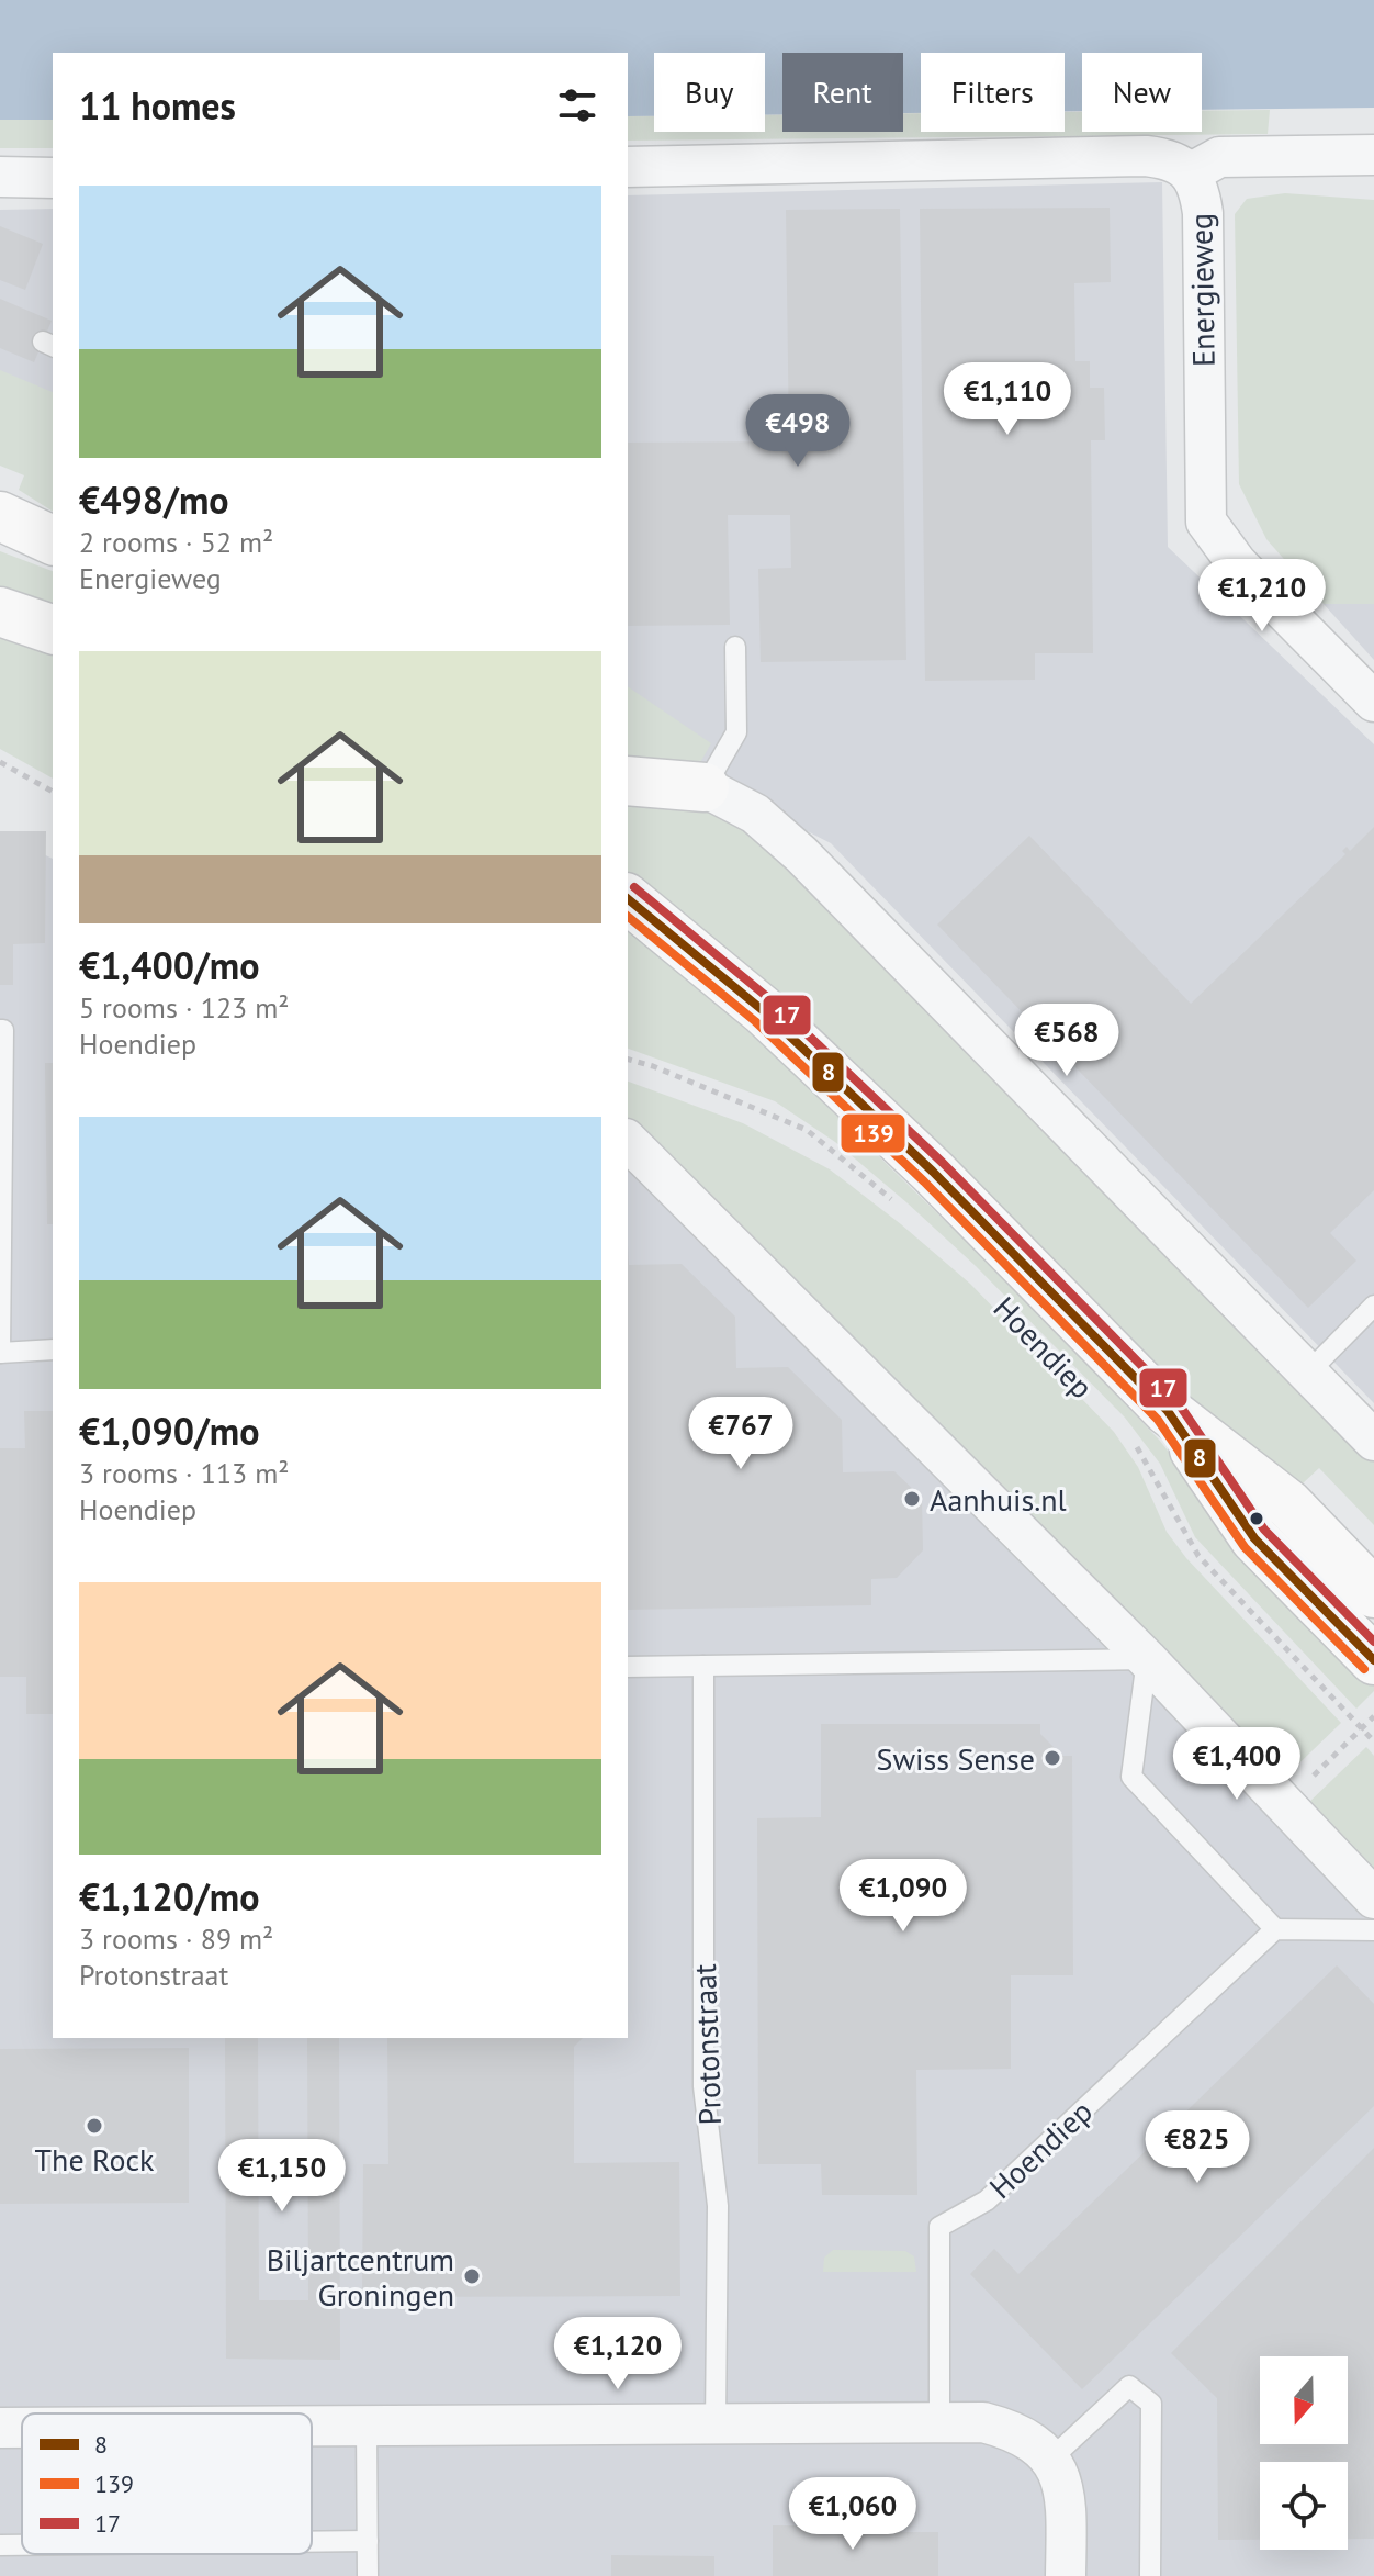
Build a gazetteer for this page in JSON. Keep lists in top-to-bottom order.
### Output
{
  "streets": {
    "main road": ["Hoendiep"],
    "street": ["Energieweg"],
    "lane": ["Protonstraat"]
  },
  "places": [
    "Aanhuis.nl",
    "Swiss Sense",
    "The Rock",
    "Biljartcentrum Groningen"
  ],
  "lines": ["transit line 17", "transit line 8", "transit line 139"],
  "legend": ["8", "139", "17"],
  "north": "bottom",
  "page": {
    "chip": [
      "Buy",
      "Rent",
      "Filters",
      "New"
    ],
    "heading": "11 homes",
    "list": [
      {
        "name": "€498/mo",
        "note": "2 rooms · 52 m² · Energieweg"
      },
      {
        "name": "€1,400/mo",
        "note": "5 rooms · 123 m² · Hoendiep"
      },
      {
        "name": "€1,090/mo",
        "note": "3 rooms · 113 m² · Hoendiep"
      },
      {
        "name": "€1,120/mo",
        "note": "3 rooms · 89 m² · Protonstraat"
      }
    ],
    "price": [
      "€1,110",
      "€498",
      "€1,210",
      "€568",
      "€767",
      "€1,400",
      "€1,090",
      "€825",
      "€1,150",
      "€1,120",
      "€1,060"
    ]
  }
}
